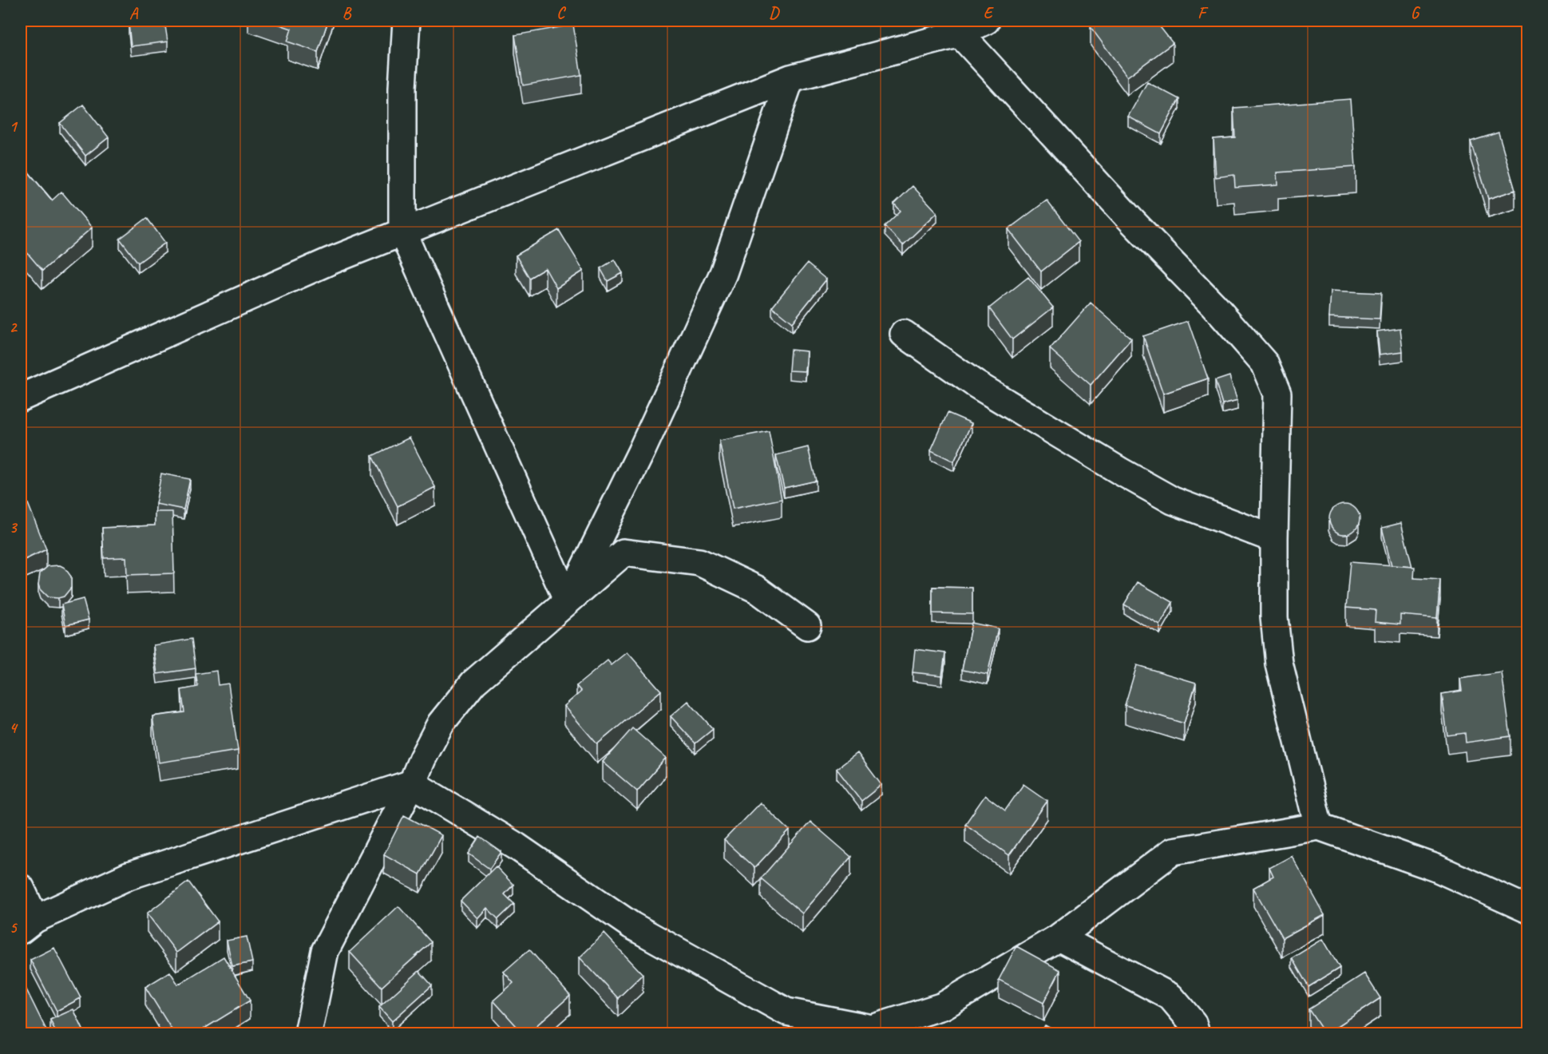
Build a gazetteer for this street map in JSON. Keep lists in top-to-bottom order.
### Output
{
  "grid": {
    "columns": [
      "A",
      "B",
      "C",
      "D",
      "E",
      "F",
      "G"
    ],
    "rows": [
      "1",
      "2",
      "3",
      "4",
      "5"
    ]
  }
}
